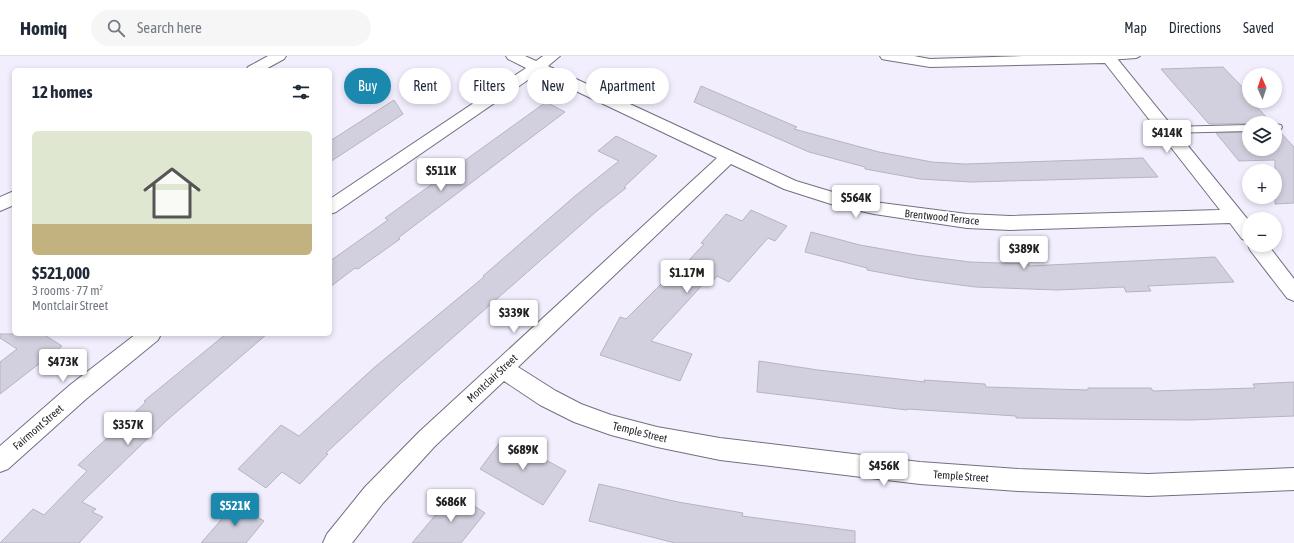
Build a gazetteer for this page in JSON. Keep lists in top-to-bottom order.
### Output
{
  "streets": {
    "street": [
      "Brentwood Terrace",
      "Montclair Street",
      "Fairmont Street",
      "Temple Street"
    ]
  },
  "crossings": [
    ["Brentwood Terrace", "Montclair Street"],
    ["Montclair Street", "Temple Street"]
  ],
  "north": "top",
  "page": {
    "header": "Homiq",
    "search": "Search here",
    "nav": ["Map", "Directions", "Saved"],
    "map_buttons": ["+", "−"],
    "chip": [
      "Buy",
      "Rent",
      "Filters",
      "New",
      "Apartment"
    ],
    "heading": "12 homes",
    "list": [
      {
        "name": "$521,000",
        "note": "3 rooms · 77 m² · Montclair Street"
      }
    ],
    "price": [
      "$414K",
      "$511K",
      "$564K",
      "$389K",
      "$1.17M",
      "$339K",
      "$473K",
      "$357K",
      "$689K",
      "$456K",
      "$686K",
      "$521K"
    ]
  }
}
